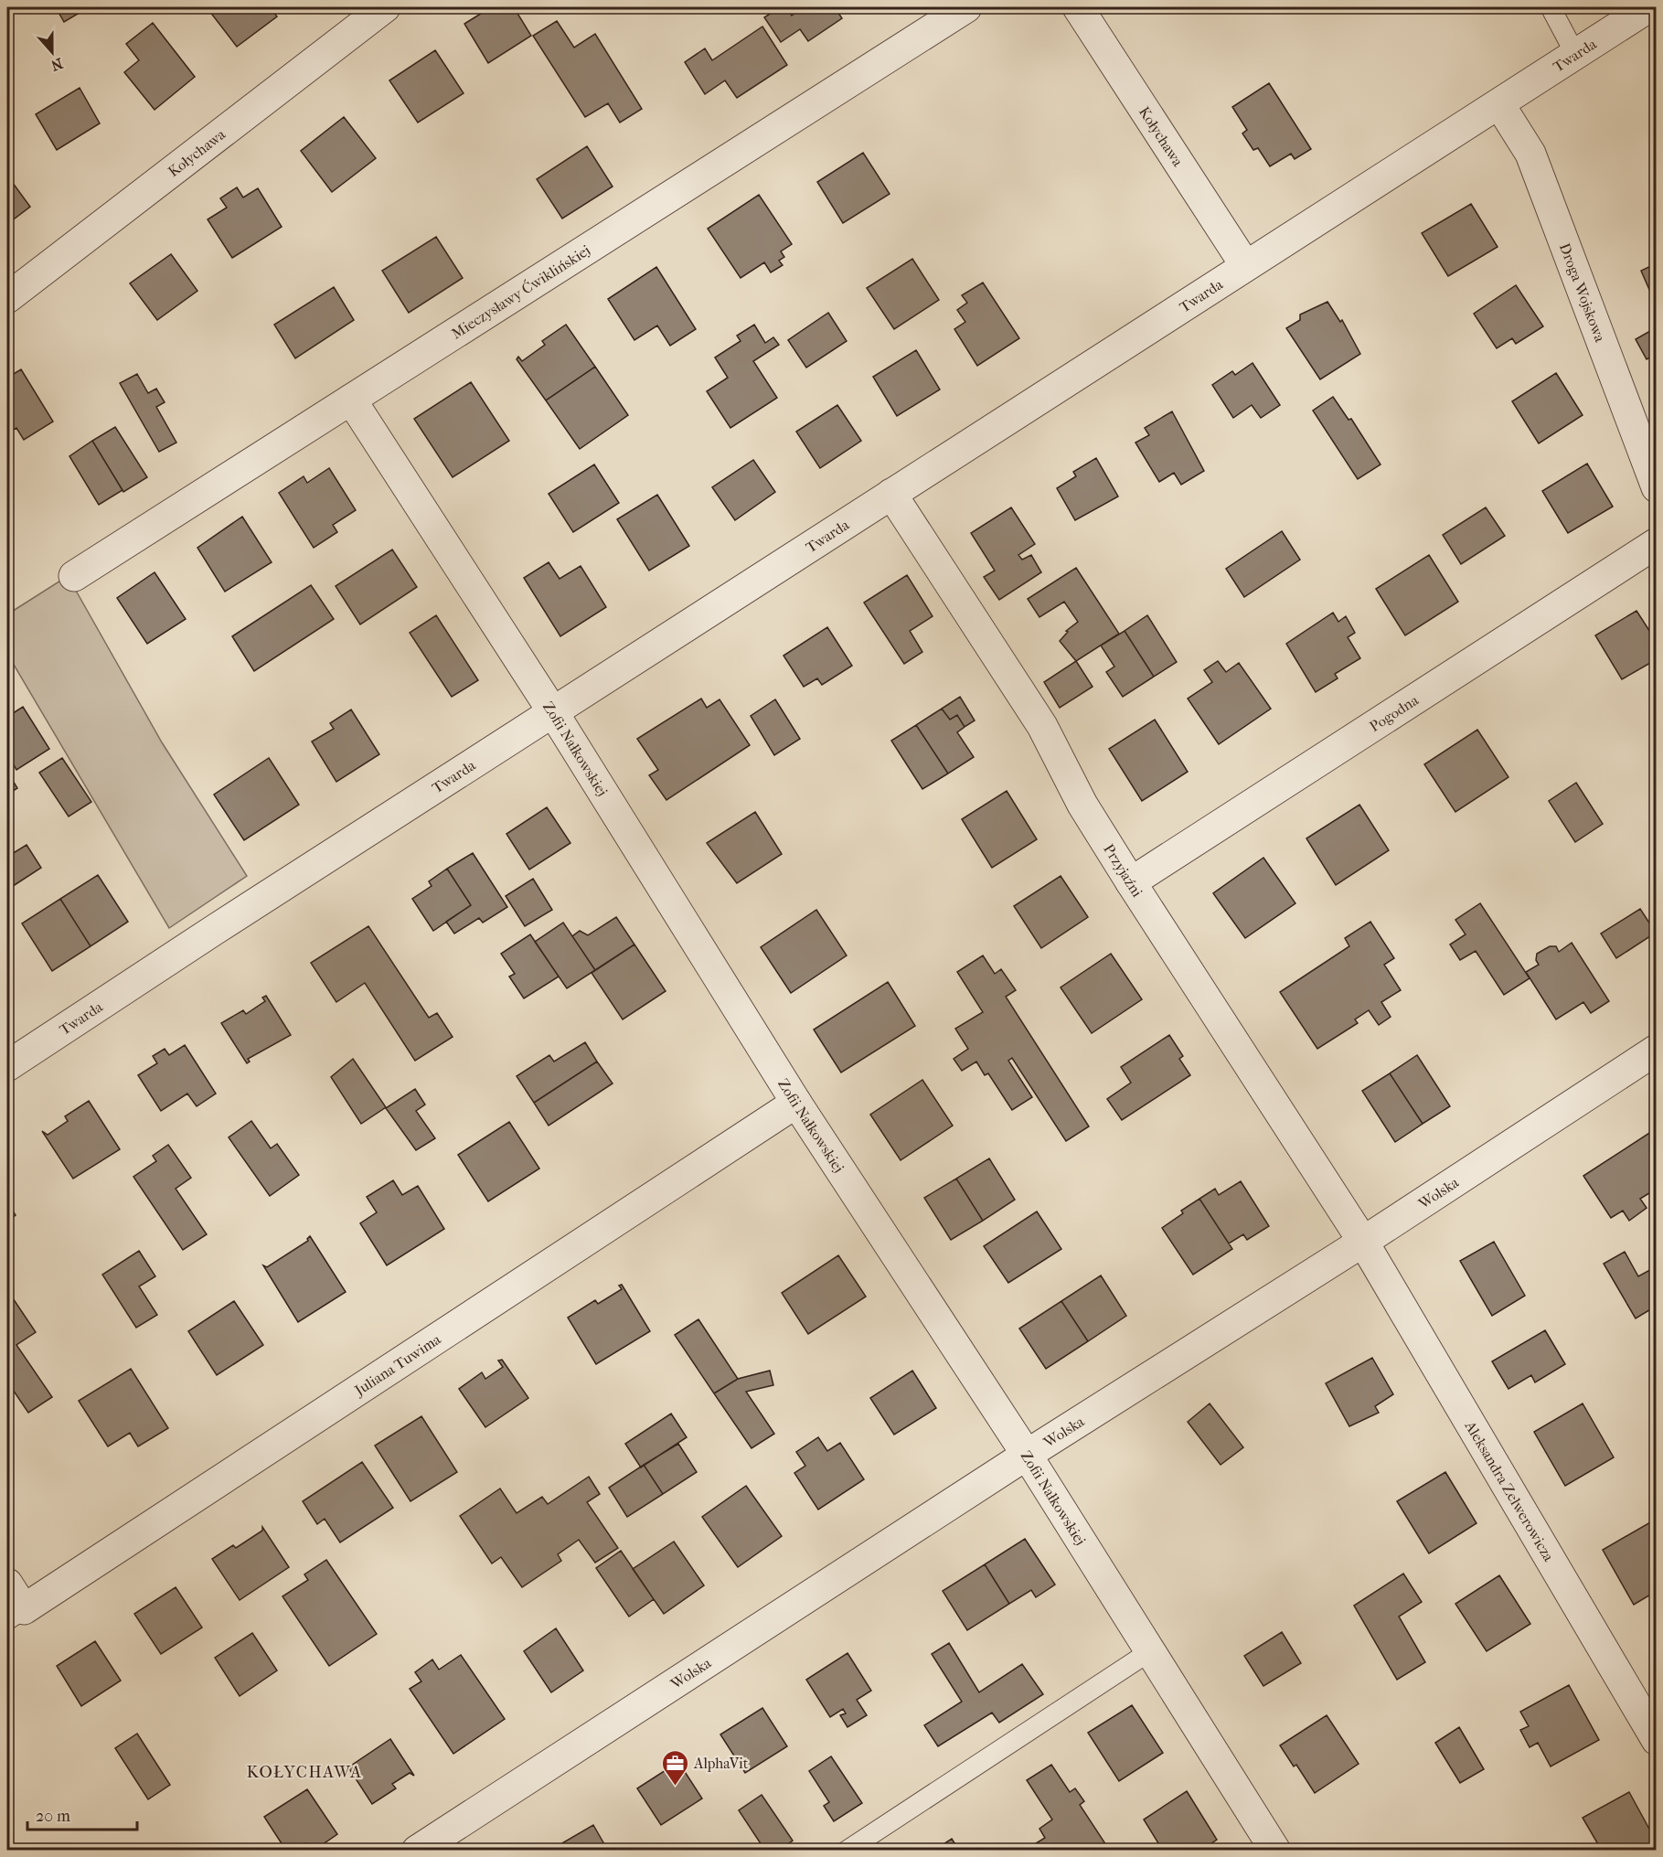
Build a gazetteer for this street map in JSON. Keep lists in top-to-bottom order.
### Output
{
  "streets": {
    "street": [
      "Twarda",
      "Kołychawa",
      "Mieczysławy Ćwiklińskiej",
      "Droga Wojskowa",
      "Pogodna",
      "Zofii Nałkowskiej",
      "Przyjaźni",
      "Wolska",
      "Juliana Tuwima",
      "Aleksandra Zelwerowicza"
    ]
  },
  "crossings": [
    ["Twarda", "Kołychawa"],
    ["Twarda", "Droga Wojskowa"],
    ["Twarda", "Zofii Nałkowskiej"],
    ["Twarda", "Przyjaźni"],
    ["Mieczysławy Ćwiklińskiej", "Zofii Nałkowskiej"],
    ["Pogodna", "Przyjaźni"],
    ["Zofii Nałkowskiej", "Wolska"],
    ["Zofii Nałkowskiej", "Juliana Tuwima"],
    ["Przyjaźni", "Wolska"],
    ["Przyjaźni", "Aleksandra Zelwerowicza"],
    ["Wolska", "Aleksandra Zelwerowicza"]
  ],
  "districts": ["KOŁYCHAWA"],
  "places": {
    "office": ["AlphaVit"]
  },
  "scale_bar": "20 m",
  "north": "bottom"
}
